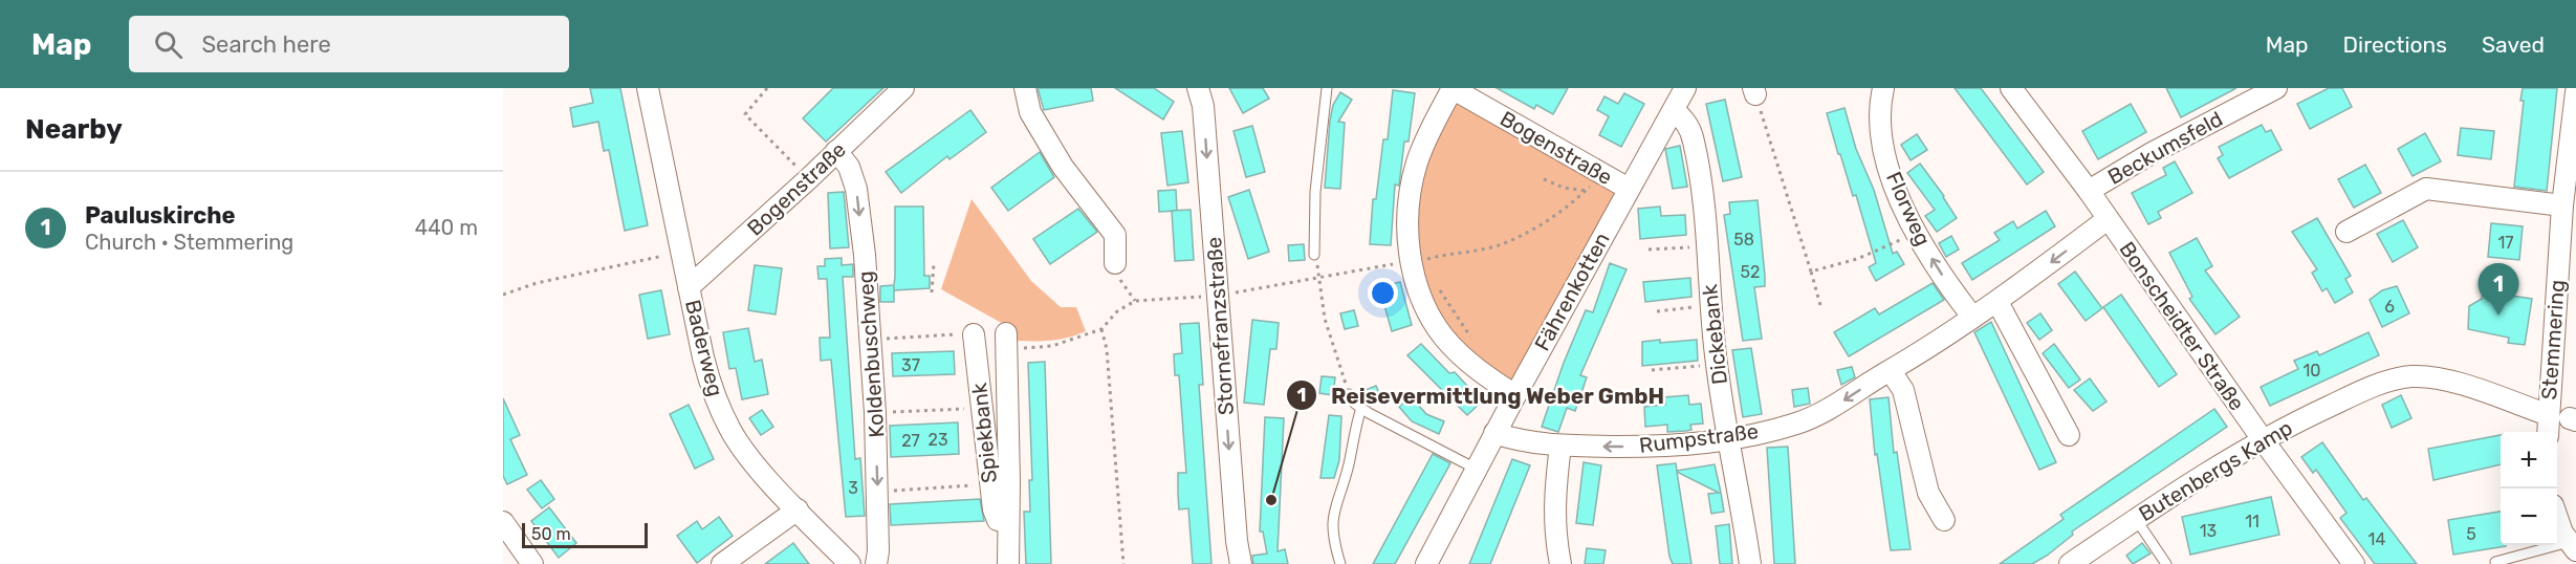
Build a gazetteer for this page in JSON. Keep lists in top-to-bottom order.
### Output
{
  "streets": {
    "street": [
      "Bogenstraße",
      "Beckumsfeld",
      "Florweg",
      "Fährenkotten",
      "Stornefranzstraße",
      "Bonscheidter Straße",
      "Dickebank",
      "Stemmering",
      "Baderweg",
      "Koldenbuschweg",
      "Spiekbank",
      "Rumpstraße",
      "Butenbergs Kamp"
    ]
  },
  "crossings": [
    ["Bogenstraße", "Fährenkotten"],
    ["Bogenstraße", "Baderweg"],
    ["Bogenstraße", "Koldenbuschweg"],
    ["Beckumsfeld", "Bonscheidter Straße"],
    ["Florweg", "Rumpstraße"],
    ["Fährenkotten", "Dickebank"],
    ["Fährenkotten", "Rumpstraße"],
    ["Bonscheidter Straße", "Rumpstraße"],
    ["Bonscheidter Straße", "Butenbergs Kamp"],
    ["Dickebank", "Rumpstraße"],
    ["Stemmering", "Butenbergs Kamp"]
  ],
  "one_way": ["Florweg", "Koldenbuschweg", "Rumpstraße"],
  "places": ["Reisevermittlung Weber GmbH"],
  "house_numbers": [
    "58",
    "17",
    "52",
    "6",
    "37",
    "10",
    "23",
    "27",
    "3",
    "11",
    "13",
    "5",
    "14"
  ],
  "scale_bar": "50 m",
  "page": {
    "header": "Map",
    "search": "Search here",
    "nav": ["Map", "Directions", "Saved"],
    "heading": "Nearby",
    "list": [
      {
        "mark": "1",
        "name": "Pauluskirche",
        "note": "Church · Stemmering",
        "value": "440 m"
      }
    ],
    "pins": "1",
    "map_buttons": ["+", "−"],
    "scale": "50 m"
  }
}
